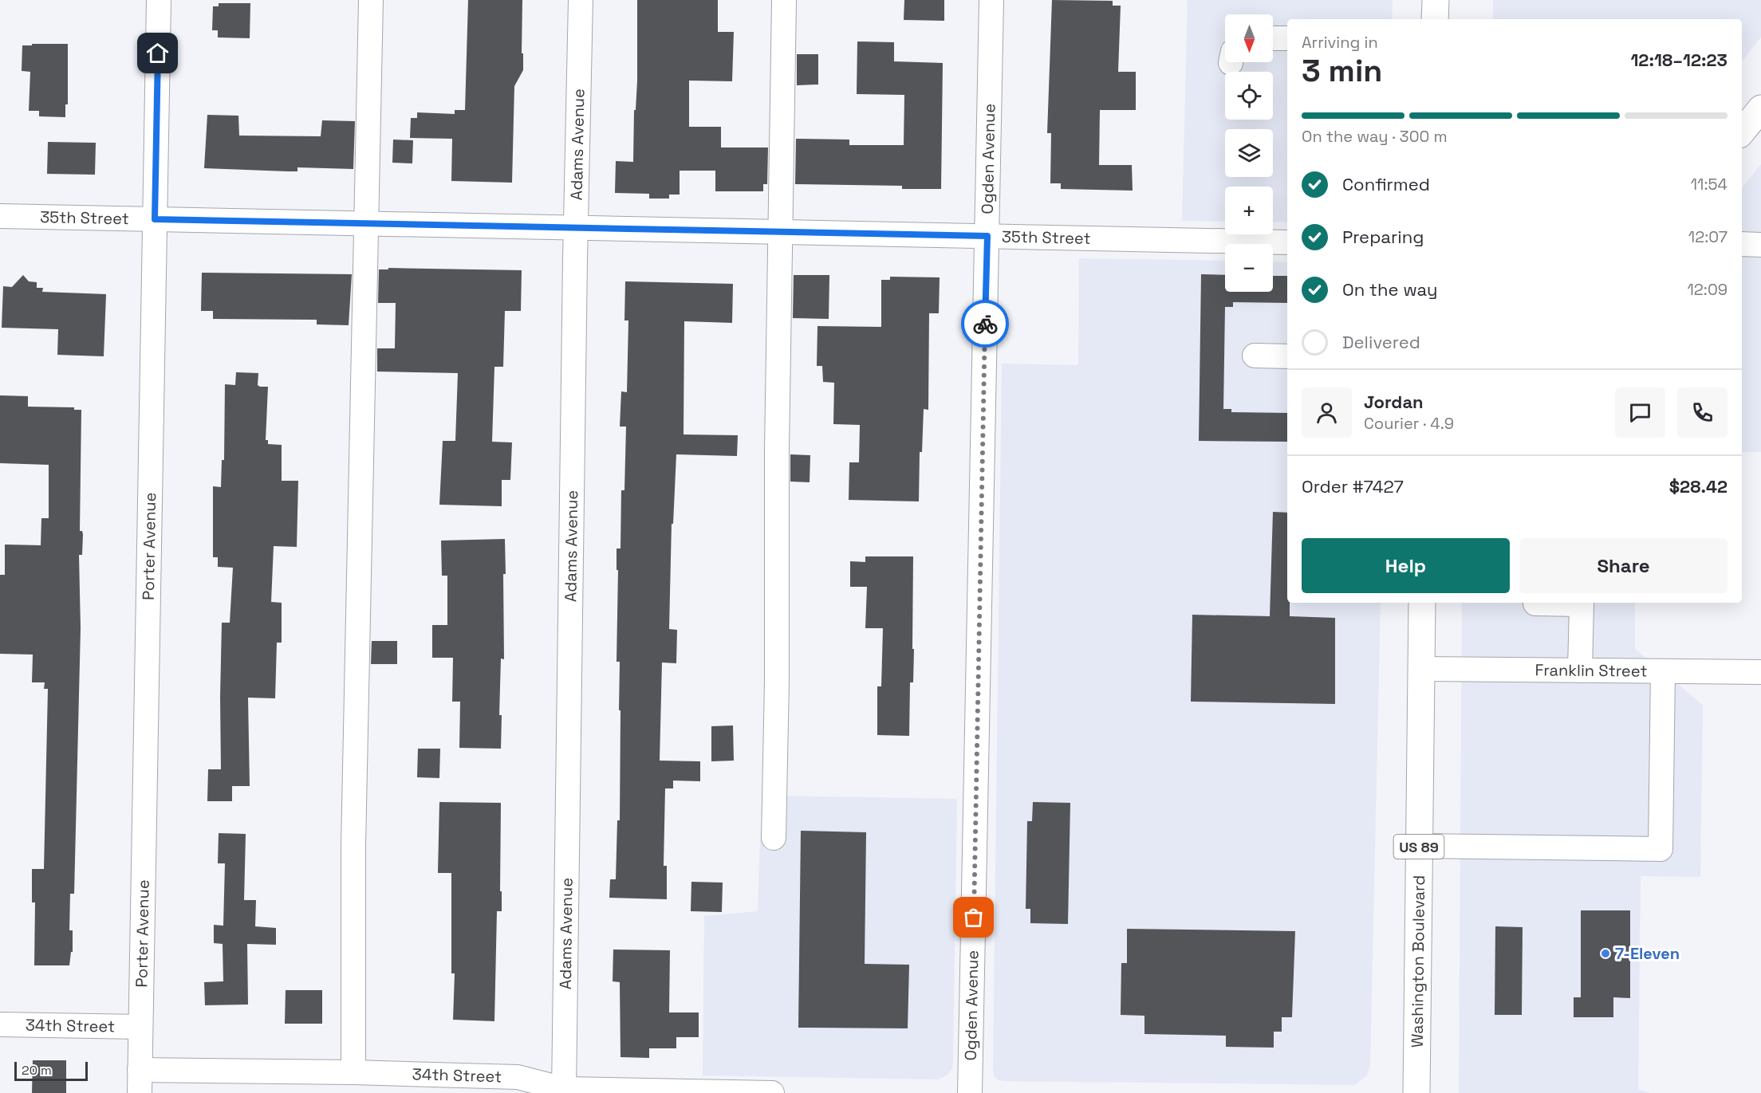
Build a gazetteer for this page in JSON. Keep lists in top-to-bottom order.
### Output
{
  "streets": {
    "main road": ["US 89", "Washington Boulevard"],
    "street": [
      "Adams Avenue",
      "Ogden Avenue",
      "35th Street",
      "Porter Avenue",
      "Franklin Street",
      "34th Street"
    ]
  },
  "crossings": [
    ["Adams Avenue", "35th Street"],
    ["Adams Avenue", "34th Street"],
    ["Ogden Avenue", "35th Street"],
    ["35th Street", "Porter Avenue"],
    ["Porter Avenue", "34th Street"],
    ["Franklin Street", "Washington Boulevard"]
  ],
  "places": ["7-Eleven"],
  "scale_bar": "20 m",
  "north": "bottom",
  "page": {
    "map_buttons": ["+", "−"],
    "heading": ["3 min", "Arriving in", "12:18–12:23"],
    "panel": [
      "Jordan",
      "Courier · 4.9",
      "Order #7427",
      "$28.42"
    ],
    "bar": "On the way · 300 m",
    "list": [
      ["Confirmed", "11:54"],
      ["Preparing", "12:07"],
      ["On the way", "12:09"],
      "Delivered"
    ],
    "buttons": ["Help", "Share"],
    "scale": "20 m"
  }
}
